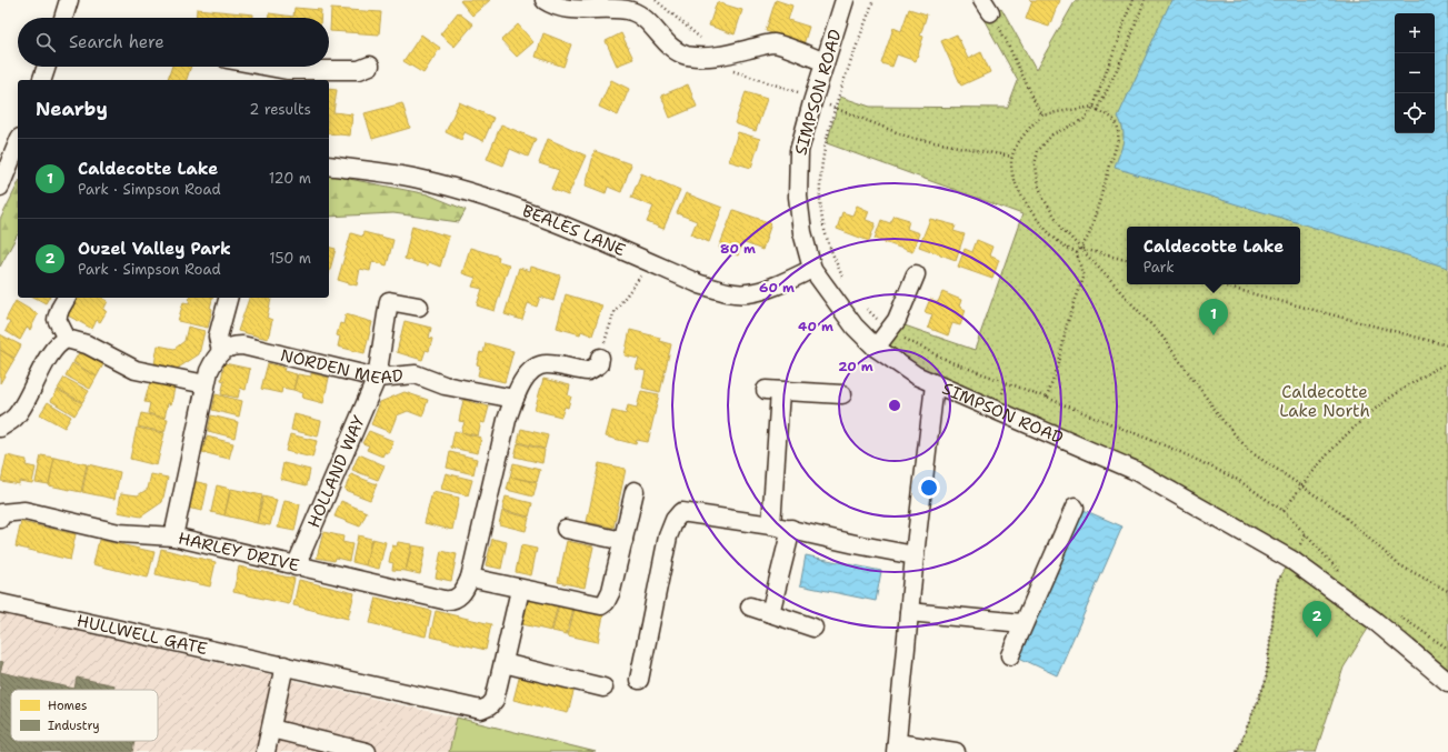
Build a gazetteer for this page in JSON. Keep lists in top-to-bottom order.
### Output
{
  "streets": {
    "street": [
      "SIMPSON ROAD",
      "BEALES LANE",
      "NORDEN MEAD",
      "HOLLAND WAY",
      "HARLEY DRIVE",
      "HULLWELL GATE"
    ]
  },
  "crossings": [
    ["SIMPSON ROAD", "BEALES LANE"],
    ["NORDEN MEAD", "HOLLAND WAY"],
    ["NORDEN MEAD", "HARLEY DRIVE"],
    ["HOLLAND WAY", "HARLEY DRIVE"]
  ],
  "parks": ["Caldecotte Lake North"],
  "legend": ["Homes", "Industry"],
  "page": {
    "map_buttons": ["+", "−"],
    "search": "Search here",
    "heading": ["Nearby", "2 results"],
    "list": [
      {
        "mark": "1",
        "name": "Caldecotte Lake",
        "note": "Park · Simpson Road",
        "value": "120 m"
      },
      {
        "mark": "2",
        "name": "Ouzel Valley Park",
        "note": "Park · Simpson Road",
        "value": "150 m"
      }
    ],
    "popup": ["Caldecotte Lake", "Park"],
    "pins": ["1", "2"]
  },
  "rings": [
    "80 m",
    "60 m",
    "40 m",
    "20 m"
  ]
}
